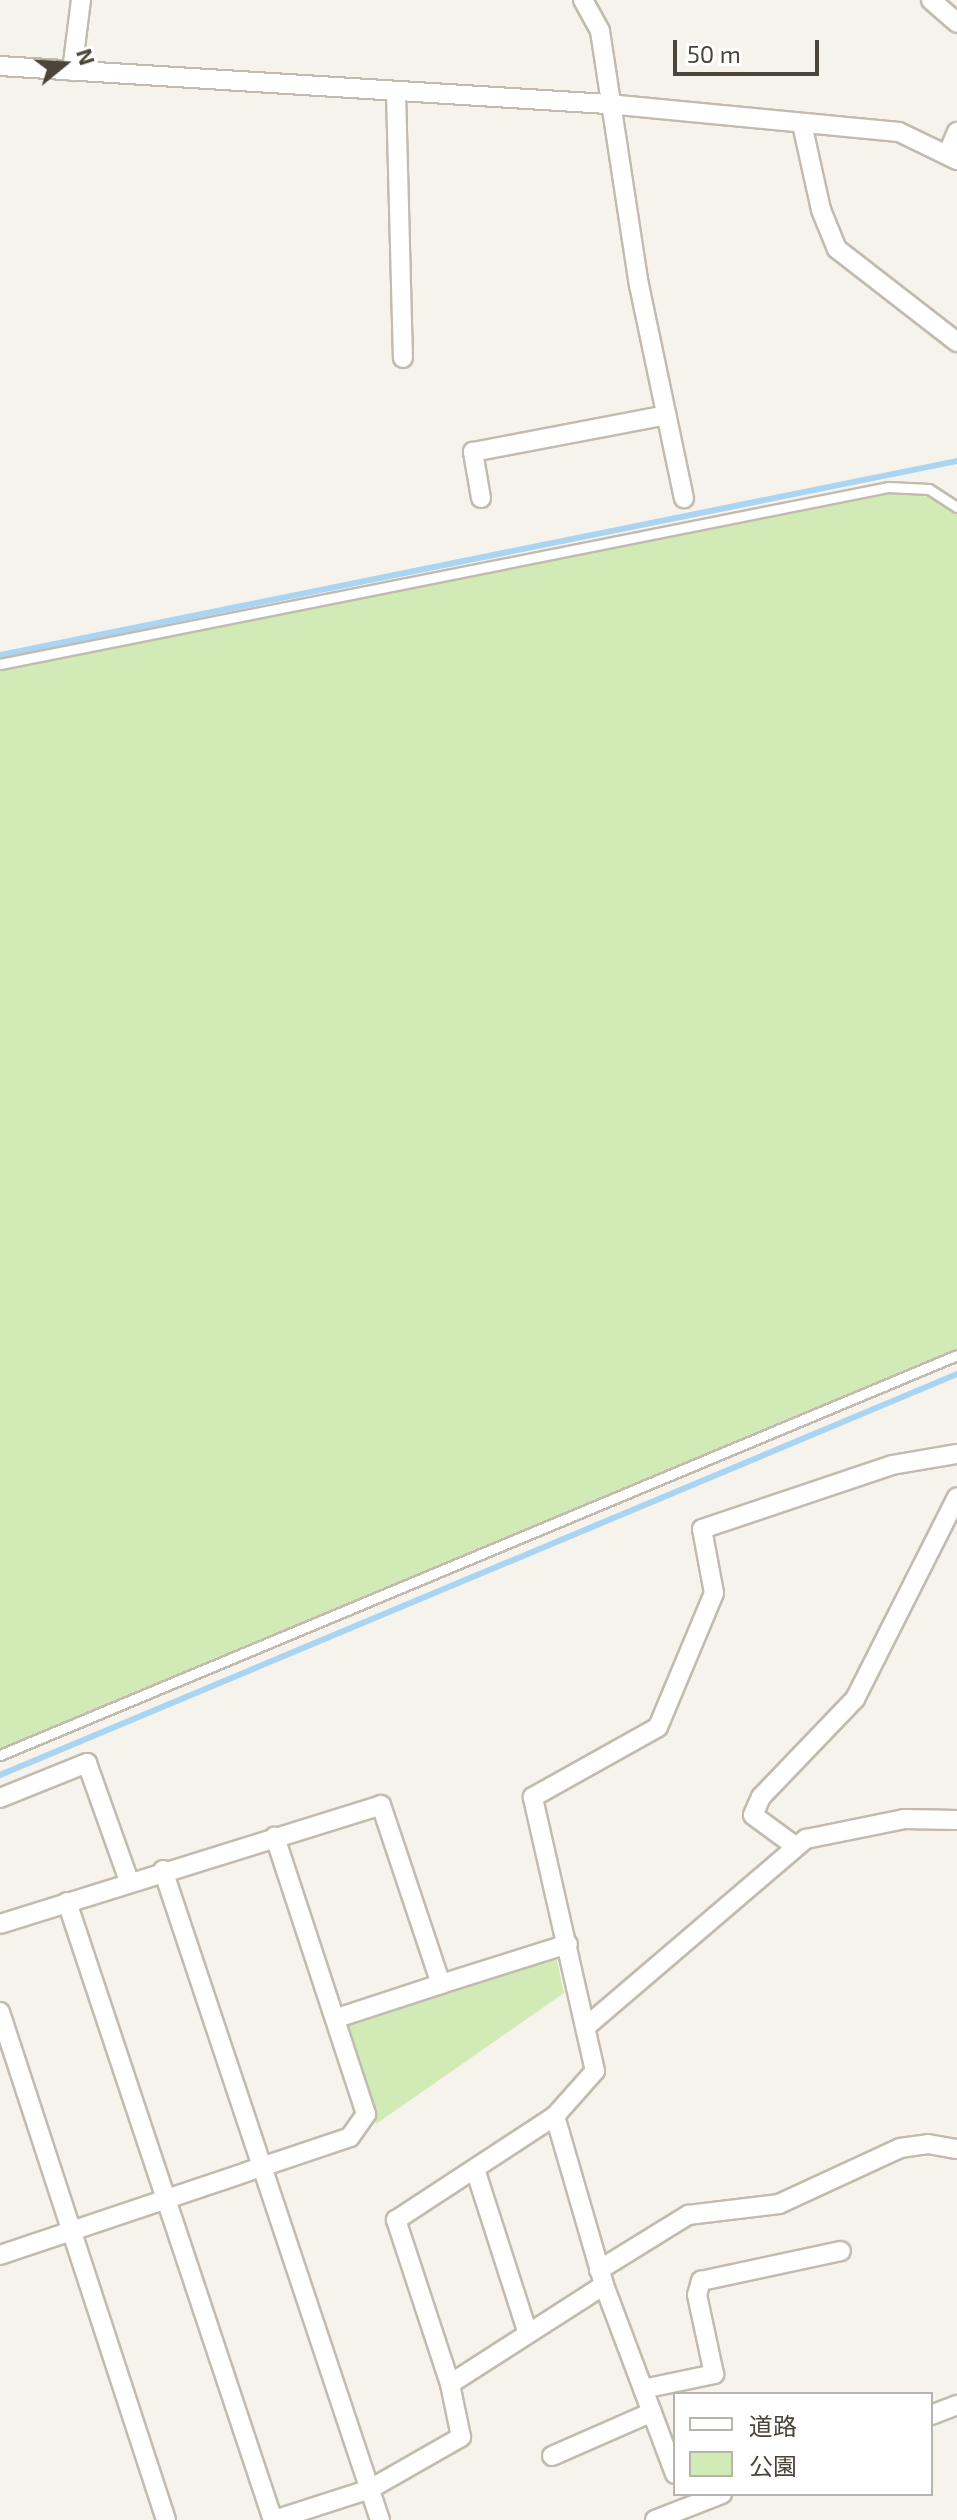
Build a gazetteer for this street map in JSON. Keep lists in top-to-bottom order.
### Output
{
  "legend": ["道路", "公園"],
  "scale_bar": "50 m",
  "north": "right"
}
